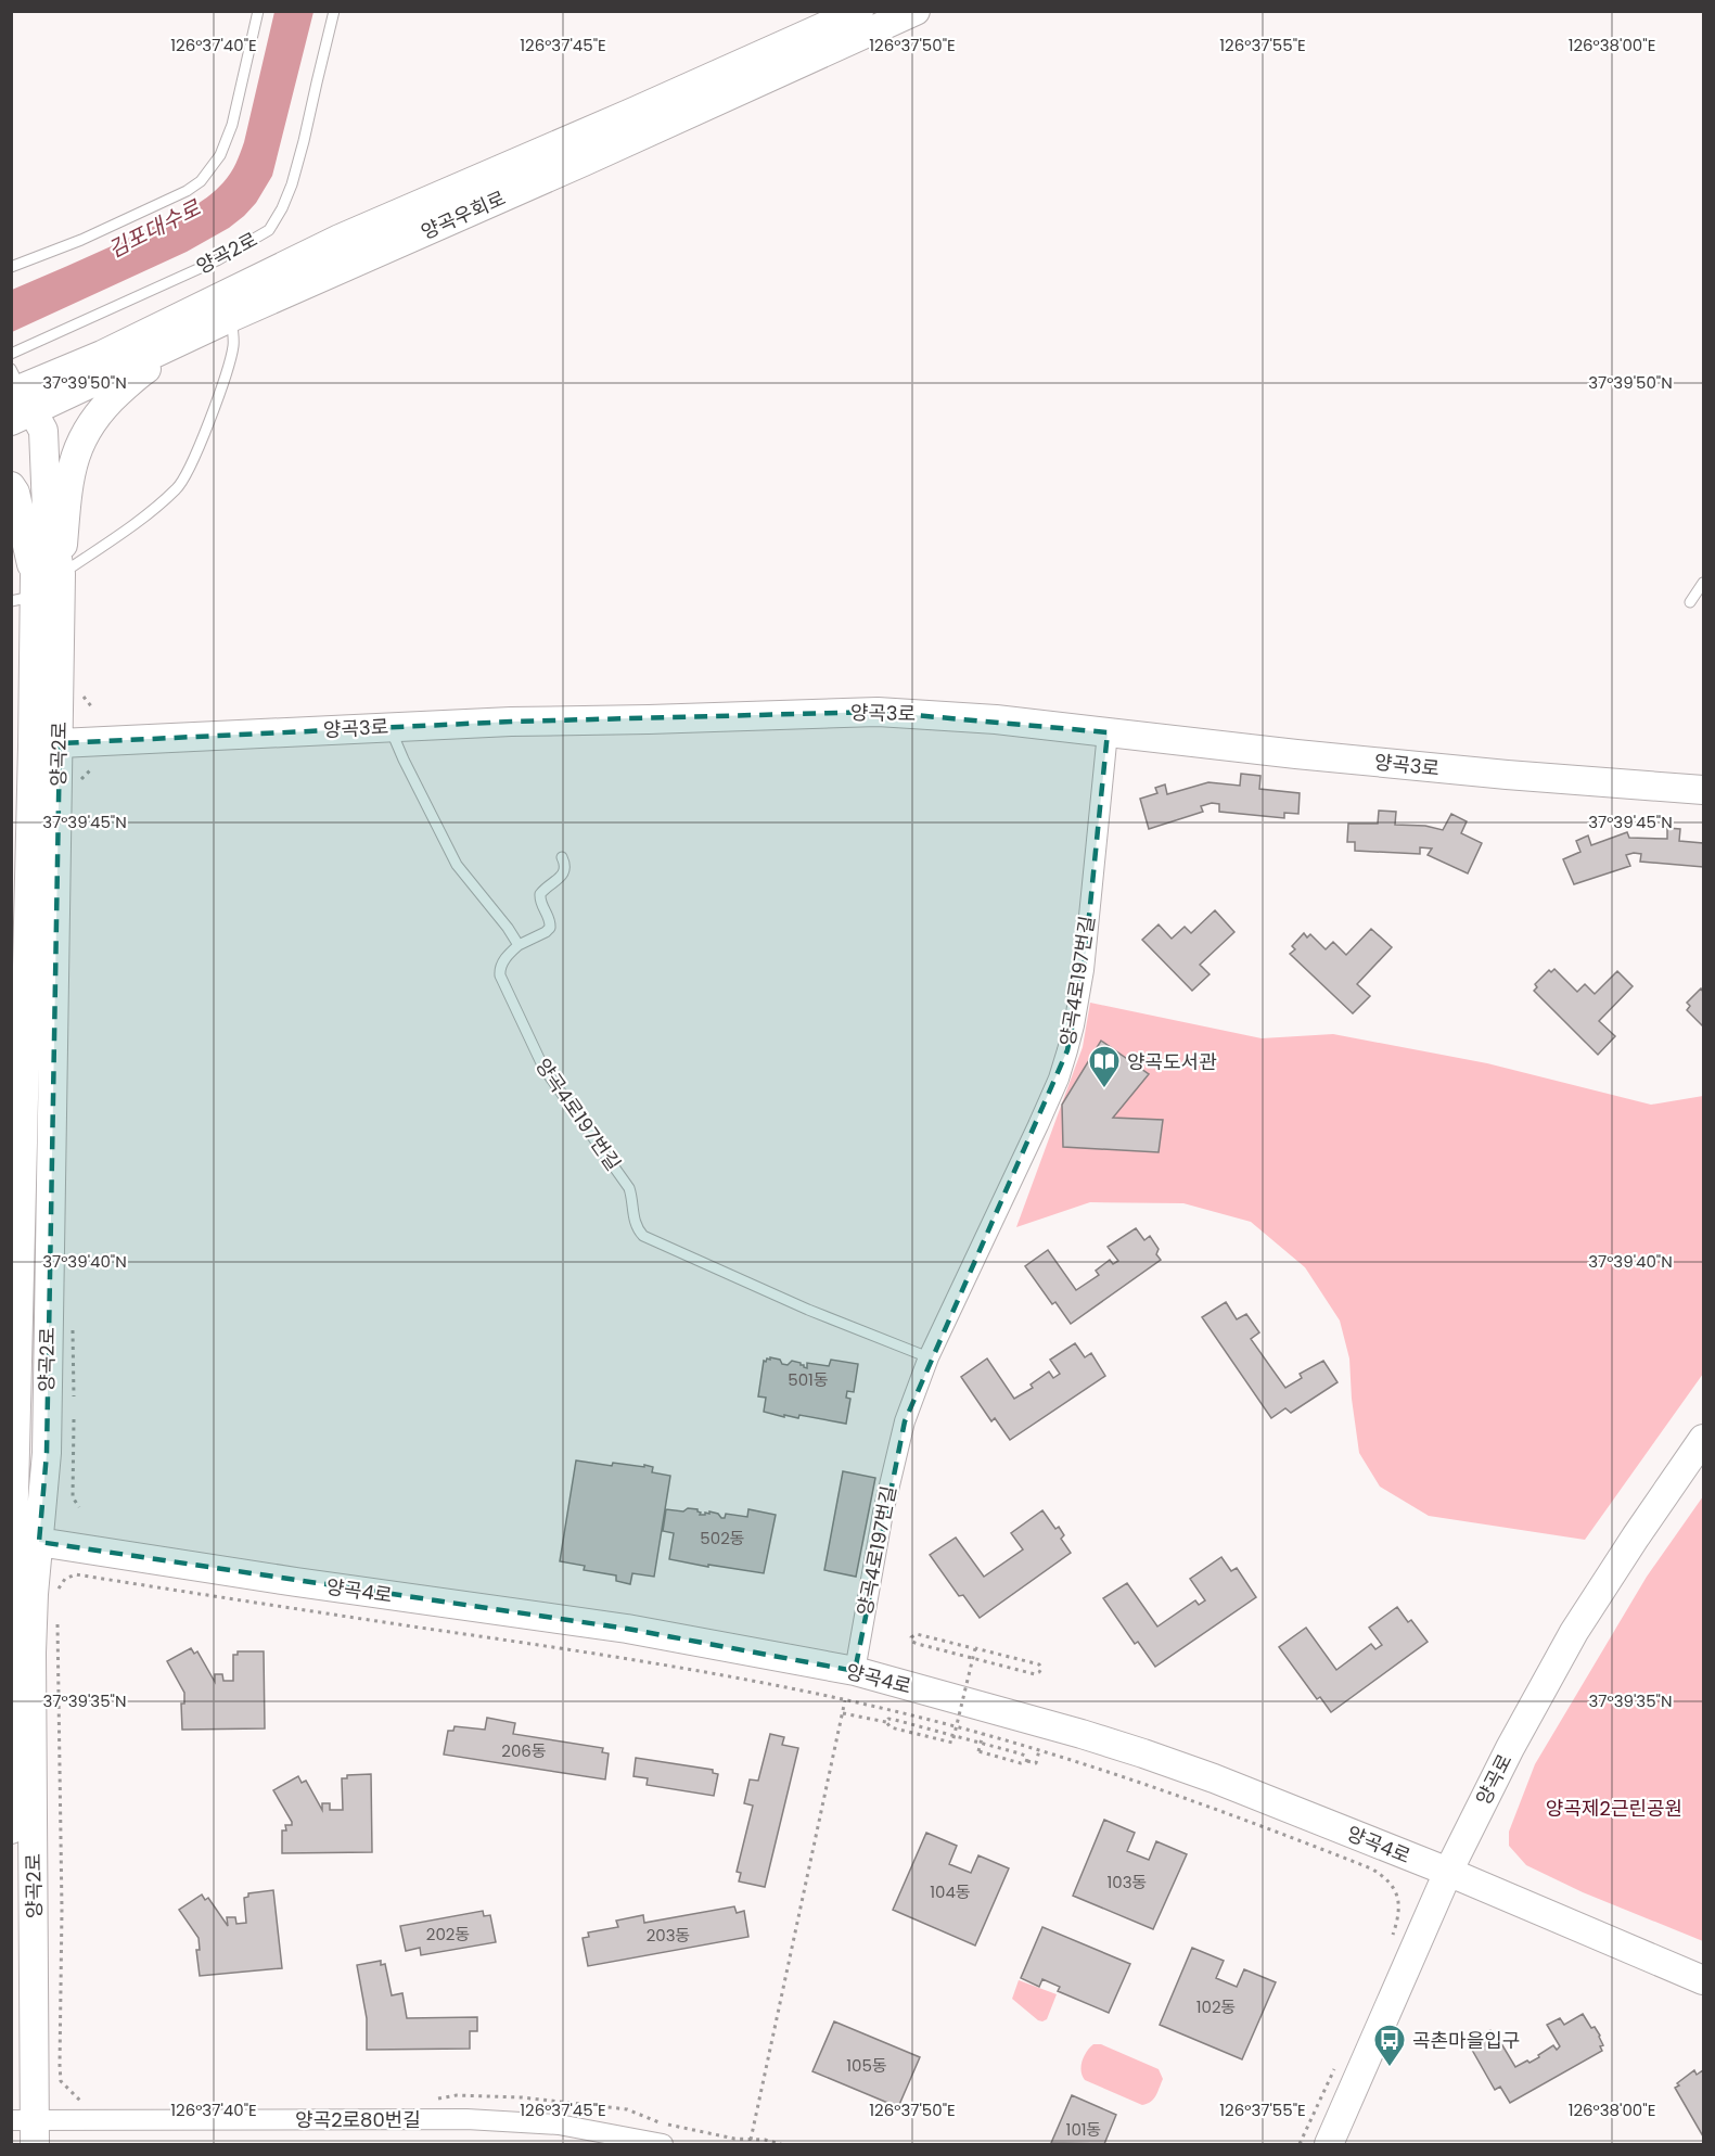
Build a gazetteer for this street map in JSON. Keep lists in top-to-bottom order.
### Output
{
  "streets": {
    "street": [
      "양곡우회로",
      "양곡2로",
      "양곡3로",
      "양곡4로197번길",
      "양곡4로",
      "양곡로",
      "양곡2로80번길"
    ]
  },
  "crossings": [
    ["양곡우회로", "양곡2로"],
    ["양곡2로", "양곡3로"],
    ["양곡2로", "양곡4로"],
    ["양곡2로", "양곡2로80번길"],
    ["양곡3로", "양곡4로197번길"],
    ["양곡4로197번길", "양곡4로"],
    ["양곡4로", "양곡로"]
  ],
  "water": ["김포대수로"],
  "parks": ["양곡제2근린공원"],
  "places": {
    "library": ["양곡도서관"],
    "bus stop": ["곡촌마을입구"]
  },
  "house_numbers": [
    "501동",
    "502동",
    "206동",
    "103동",
    "104동",
    "202동",
    "203동",
    "102동",
    "105동",
    "101동"
  ],
  "coordinates": [
    "126°37'40\"E",
    "126°37'45\"E",
    "126°37'50\"E",
    "126°37'55\"E",
    "126°38'00\"E",
    "37°39'50\"N",
    "37°39'45\"N",
    "37°39'40\"N",
    "37°39'35\"N"
  ]
}
